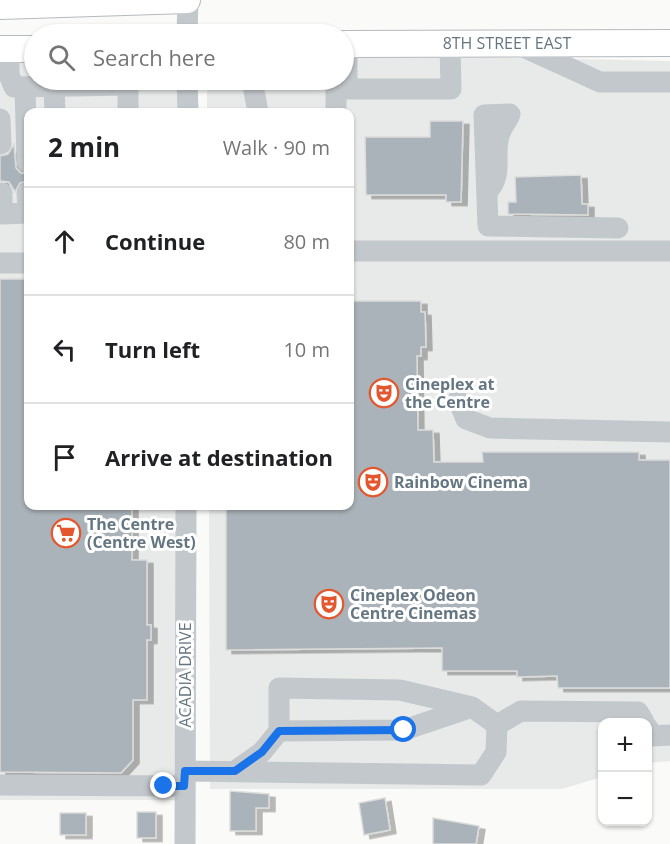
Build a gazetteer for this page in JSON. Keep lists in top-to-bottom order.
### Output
{
  "streets": {
    "main road": ["8TH STREET EAST"],
    "street": ["ACADIA DRIVE"]
  },
  "places": {
    "theatre": ["Cineplex at the Centre", "Rainbow Cinema", "Cineplex Odeon Centre Cinemas"],
    "supermarket": ["The Centre (Centre West)"]
  },
  "page": {
    "search": "Search here",
    "heading": ["2 min", "Walk · 90 m"],
    "list": [
      ["Continue", "80 m"],
      ["Turn left", "10 m"],
      "Arrive at destination"
    ],
    "map_buttons": ["+", "−"]
  }
}
